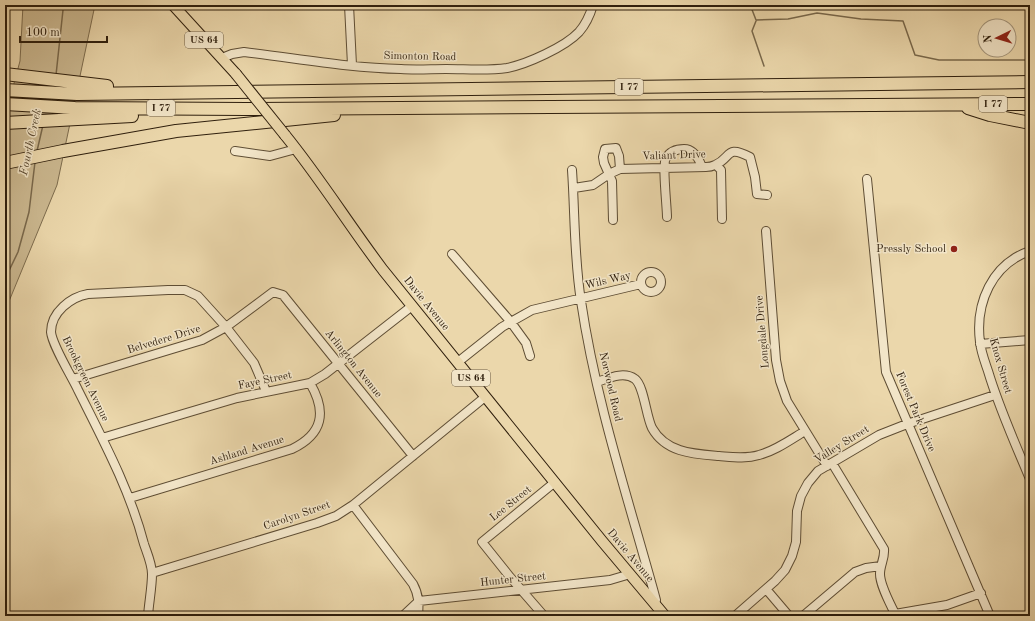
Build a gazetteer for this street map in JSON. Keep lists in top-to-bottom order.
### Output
{
  "streets": {
    "highway": ["I 77"],
    "main road": ["US 64", "Davie Avenue"],
    "street": [
      "Simonton Road",
      "Valiant Drive",
      "Wils Way",
      "Longdale Drive",
      "Belvedere Drive",
      "Arlington Avenue",
      "Knox Street",
      "Brookgreen Avenue",
      "Faye Street",
      "Norwood Road",
      "Forest Park Drive",
      "Valley Street",
      "Ashland Avenue",
      "Lee Street",
      "Carolyn Street",
      "Hunter Street"
    ]
  },
  "crossings": [
    ["Simonton Road", "Davie Avenue"],
    ["Valiant Drive", "Norwood Road"],
    ["Wils Way", "Davie Avenue"],
    ["Wils Way", "Norwood Road"],
    ["Davie Avenue", "Faye Street"],
    ["Davie Avenue", "Norwood Road"],
    ["Davie Avenue", "Lee Street"],
    ["Davie Avenue", "Carolyn Street"],
    ["Davie Avenue", "Hunter Street"],
    ["Longdale Drive", "Valley Street"],
    ["Belvedere Drive", "Arlington Avenue"],
    ["Belvedere Drive", "Brookgreen Avenue"],
    ["Arlington Avenue", "Faye Street"],
    ["Arlington Avenue", "Carolyn Street"],
    ["Knox Street", "Valley Street"],
    ["Brookgreen Avenue", "Faye Street"],
    ["Brookgreen Avenue", "Ashland Avenue"],
    ["Brookgreen Avenue", "Carolyn Street"],
    ["Faye Street", "Ashland Avenue"],
    ["Forest Park Drive", "Valley Street"],
    ["Lee Street", "Hunter Street"]
  ],
  "water": ["Fourth Creek"],
  "places": ["Pressly School"],
  "scale_bar": "100 m",
  "north": "left"
}
